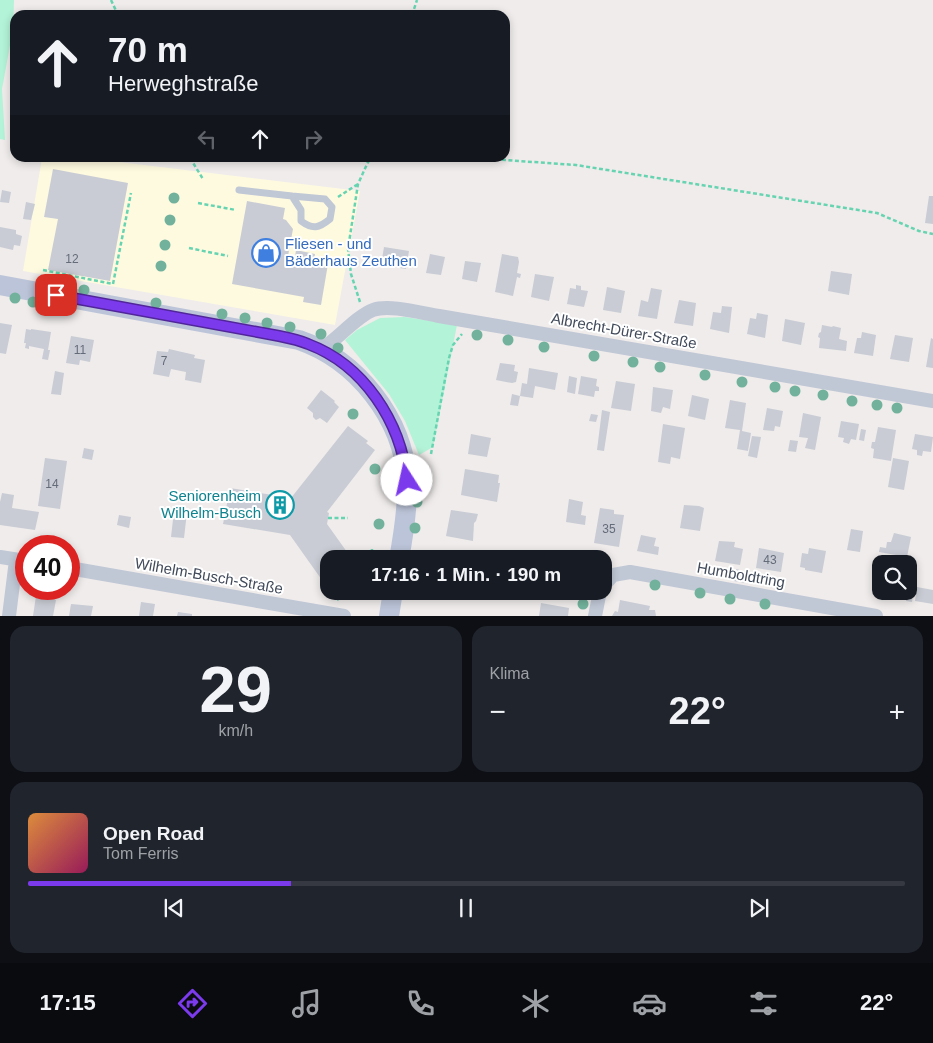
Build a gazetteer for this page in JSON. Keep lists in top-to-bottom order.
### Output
{
  "streets": {
    "street": ["Albrecht-Dürer-Straße", "Humboldtring", "Wilhelm-Busch-Straße"]
  },
  "places": {
    "shop": ["Fliesen - und Bäderhaus Zeuthen"],
    "building": ["Seniorenheim Wilhelm-Busch"]
  },
  "house_numbers": [
    "12",
    "11",
    "7",
    "14",
    "35",
    "43"
  ],
  "page": {
    "turn": ["70 m", "Herweghstraße"],
    "limit": "40",
    "trip": "17:16 · 1 Min. · 190 m",
    "tile": [
      ["29", "km/h"],
      "Klima"
    ],
    "heat": ["−", "22°", "+"],
    "song": ["Open Road", "Tom Ferris"],
    "tabs": ["17:15", "22°"]
  }
}
